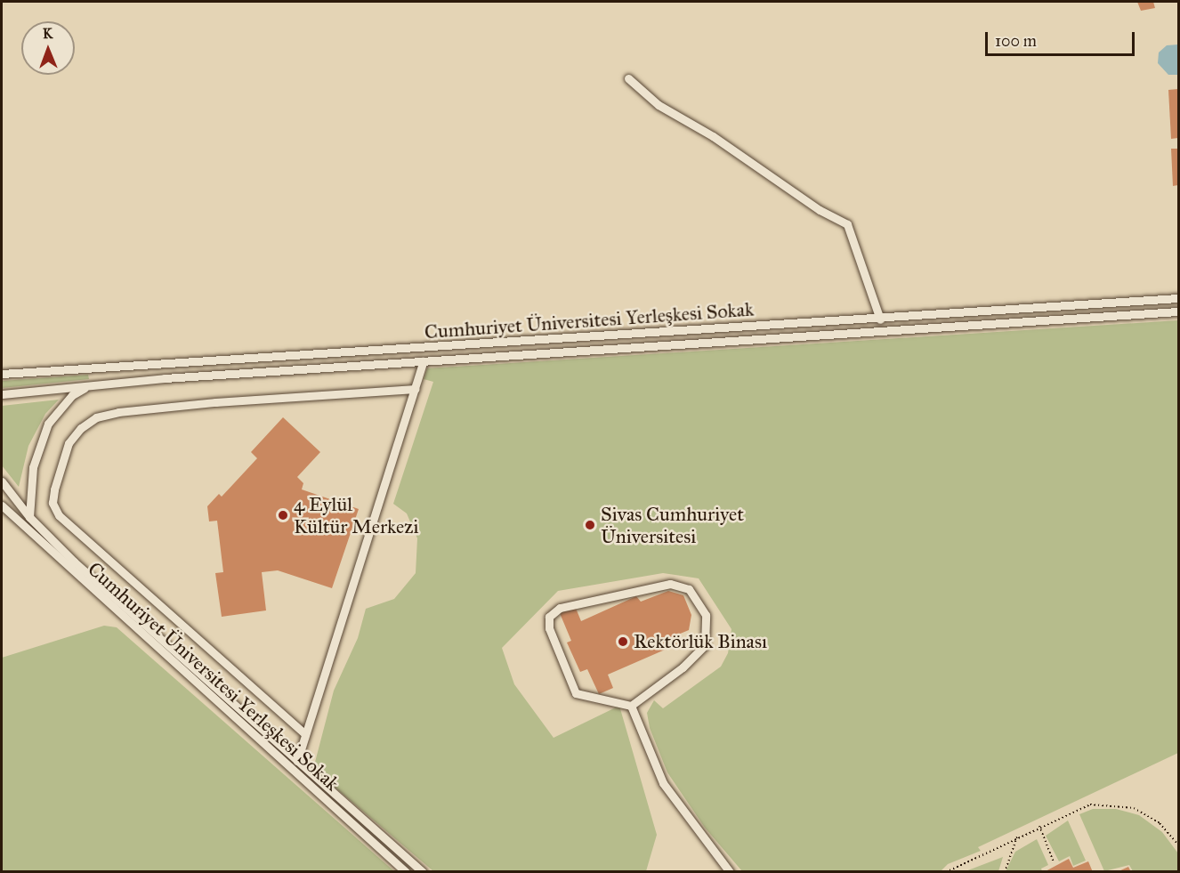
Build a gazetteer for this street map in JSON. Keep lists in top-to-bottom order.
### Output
{
  "streets": {
    "street": ["Cumhuriyet Üniversitesi Yerleşkesi Sokak"]
  },
  "places": ["4 Eylül Kültür Merkezi", "Sivas Cumhuriyet Üniversitesi", "Rektörlük Binası"],
  "scale_bar": "100 m",
  "north": "top"
}
